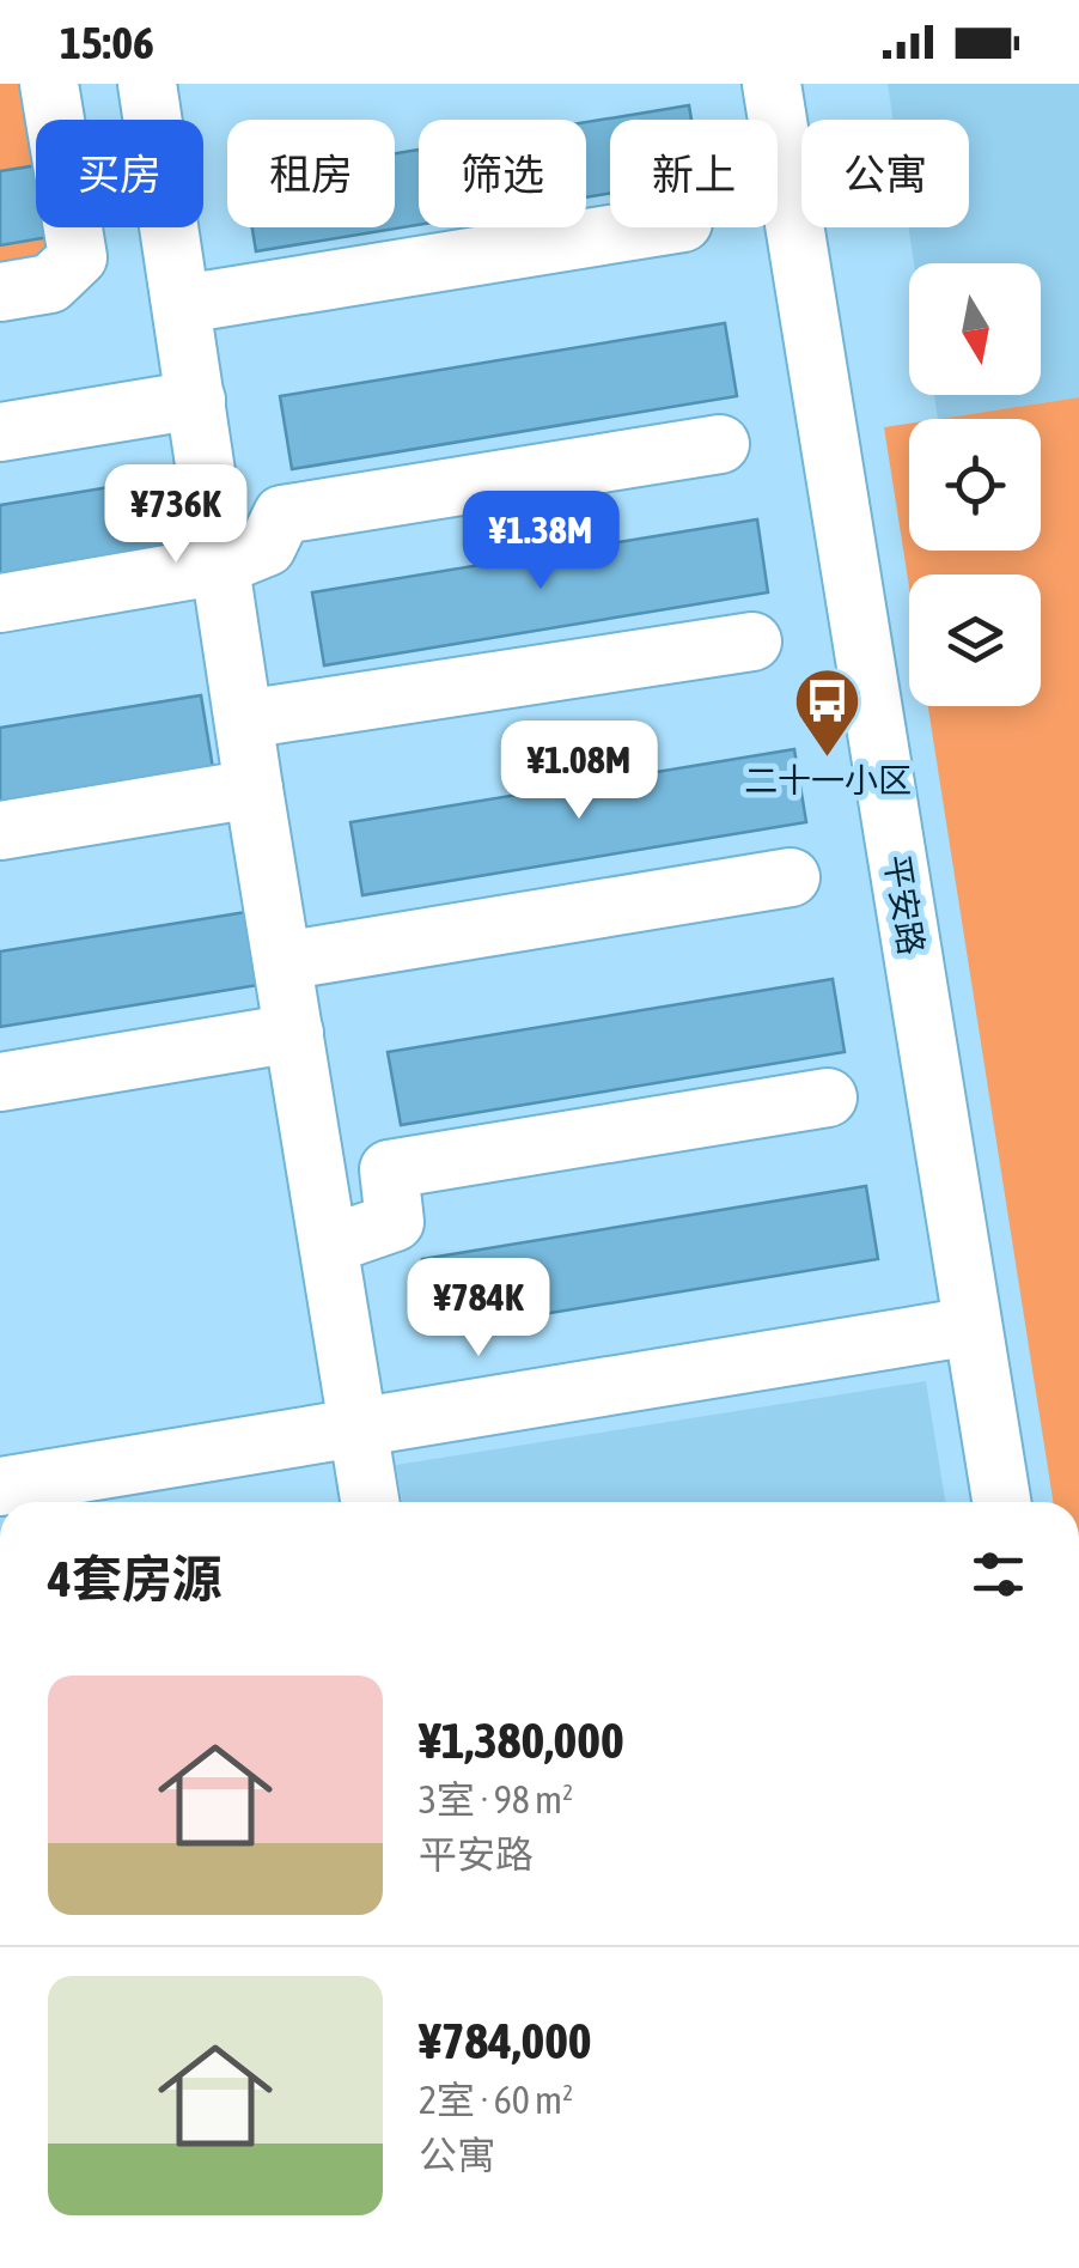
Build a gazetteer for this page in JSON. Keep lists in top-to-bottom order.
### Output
{
  "streets": {
    "street": ["平安路"]
  },
  "places": {
    "bus stop": ["二十一小区"]
  },
  "north": "bottom",
  "page": {
    "status": "15:06",
    "chip": [
      "买房",
      "租房",
      "筛选",
      "新上",
      "公寓"
    ],
    "price": [
      "¥736K",
      "¥1.38M",
      "¥1.08M",
      "¥784K"
    ],
    "heading": "4套房源",
    "list": [
      {
        "name": "¥1,380,000",
        "note": "3室 · 98 m² · 平安路"
      },
      {
        "name": "¥784,000",
        "note": "2室 · 60 m² · 公寓"
      }
    ]
  }
}
